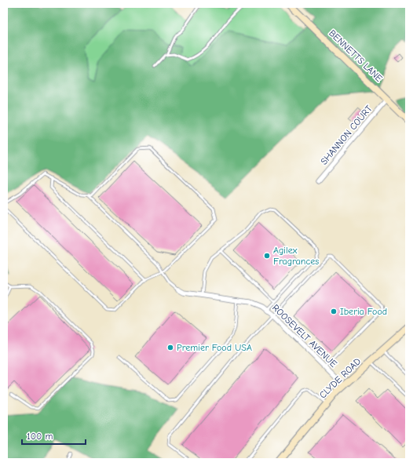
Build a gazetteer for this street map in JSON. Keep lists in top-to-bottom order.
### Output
{
  "streets": {
    "street": [
      "BENNETTS LANE",
      "SHANNON COURT",
      "ROOSEVELT AVENUE",
      "CLYDE ROAD"
    ]
  },
  "crossings": [
    ["BENNETTS LANE", "SHANNON COURT"],
    ["ROOSEVELT AVENUE", "CLYDE ROAD"]
  ],
  "places": ["Agilex Fragrances", "Iberia Food", "Premier Food USA"],
  "scale_bar": "100 m"
}
